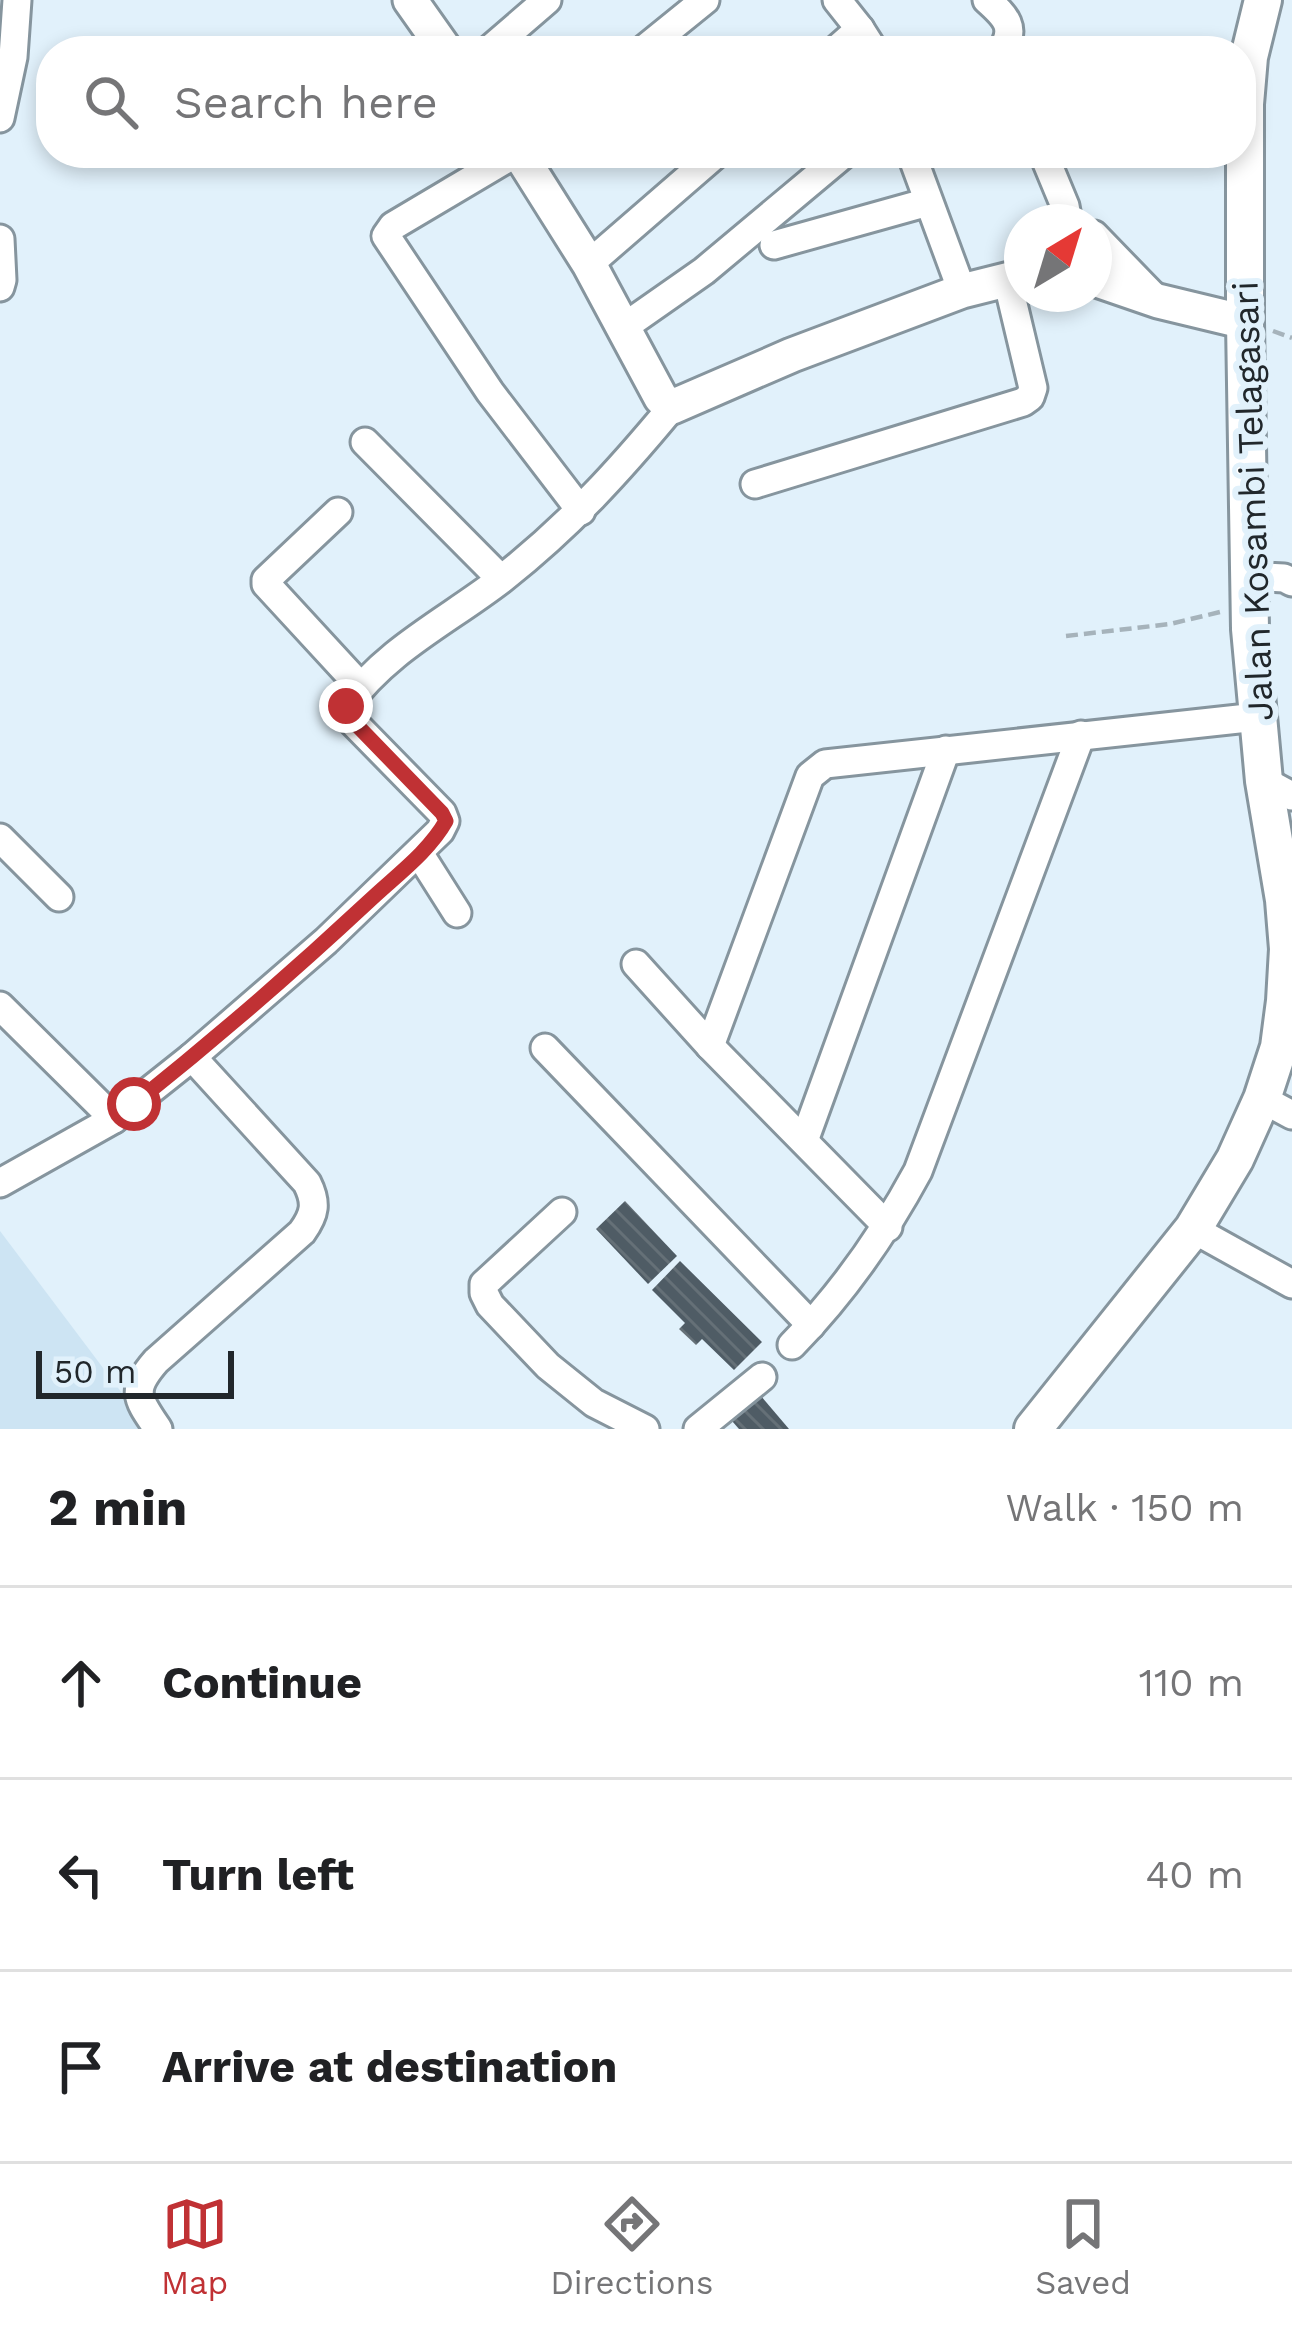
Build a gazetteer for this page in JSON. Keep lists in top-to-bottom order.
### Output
{
  "streets": {
    "main road": ["Jalan Kosambi Telagasari"]
  },
  "scale_bar": "50 m",
  "north": "top right",
  "page": {
    "search": "Search here",
    "scale": "50 m",
    "heading": ["2 min", "Walk · 150 m"],
    "list": [
      ["Continue", "110 m"],
      ["Turn left", "40 m"],
      "Arrive at destination"
    ],
    "nav": ["Map", "Directions", "Saved"]
  }
}
